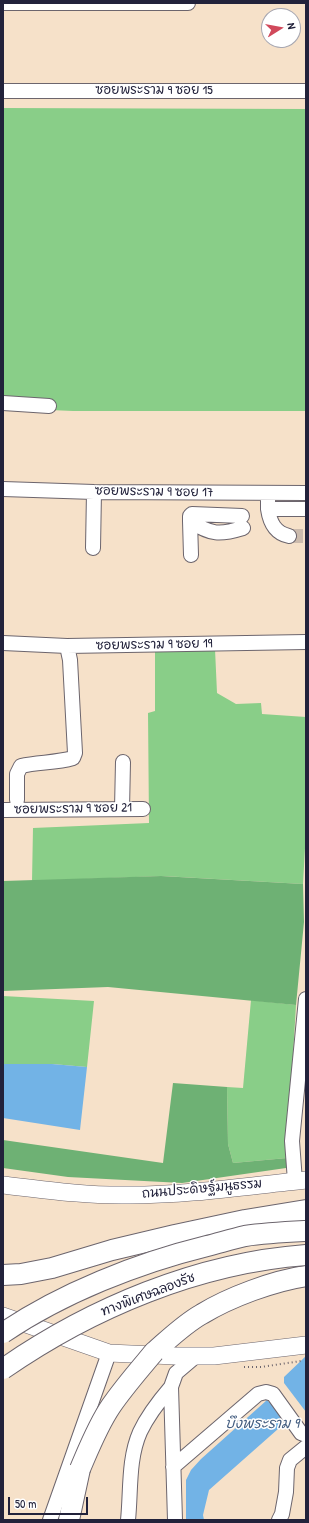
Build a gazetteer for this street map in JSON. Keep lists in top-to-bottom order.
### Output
{
  "streets": {
    "highway": ["ทางพิเศษฉลองรัช"],
    "main road": ["ถนนประดิษฐ์มนูธรรม"],
    "street": [
      "ซอยพระราม 9 ซอย 15",
      "ซอยพระราม 9 ซอย 17",
      "ซอยพระราม 9 ซอย 19",
      "ซอยพระราม 9 ซอย 21"
    ]
  },
  "water": ["บึงพระราม 9"],
  "scale_bar": "50 m",
  "north": "right"
}
